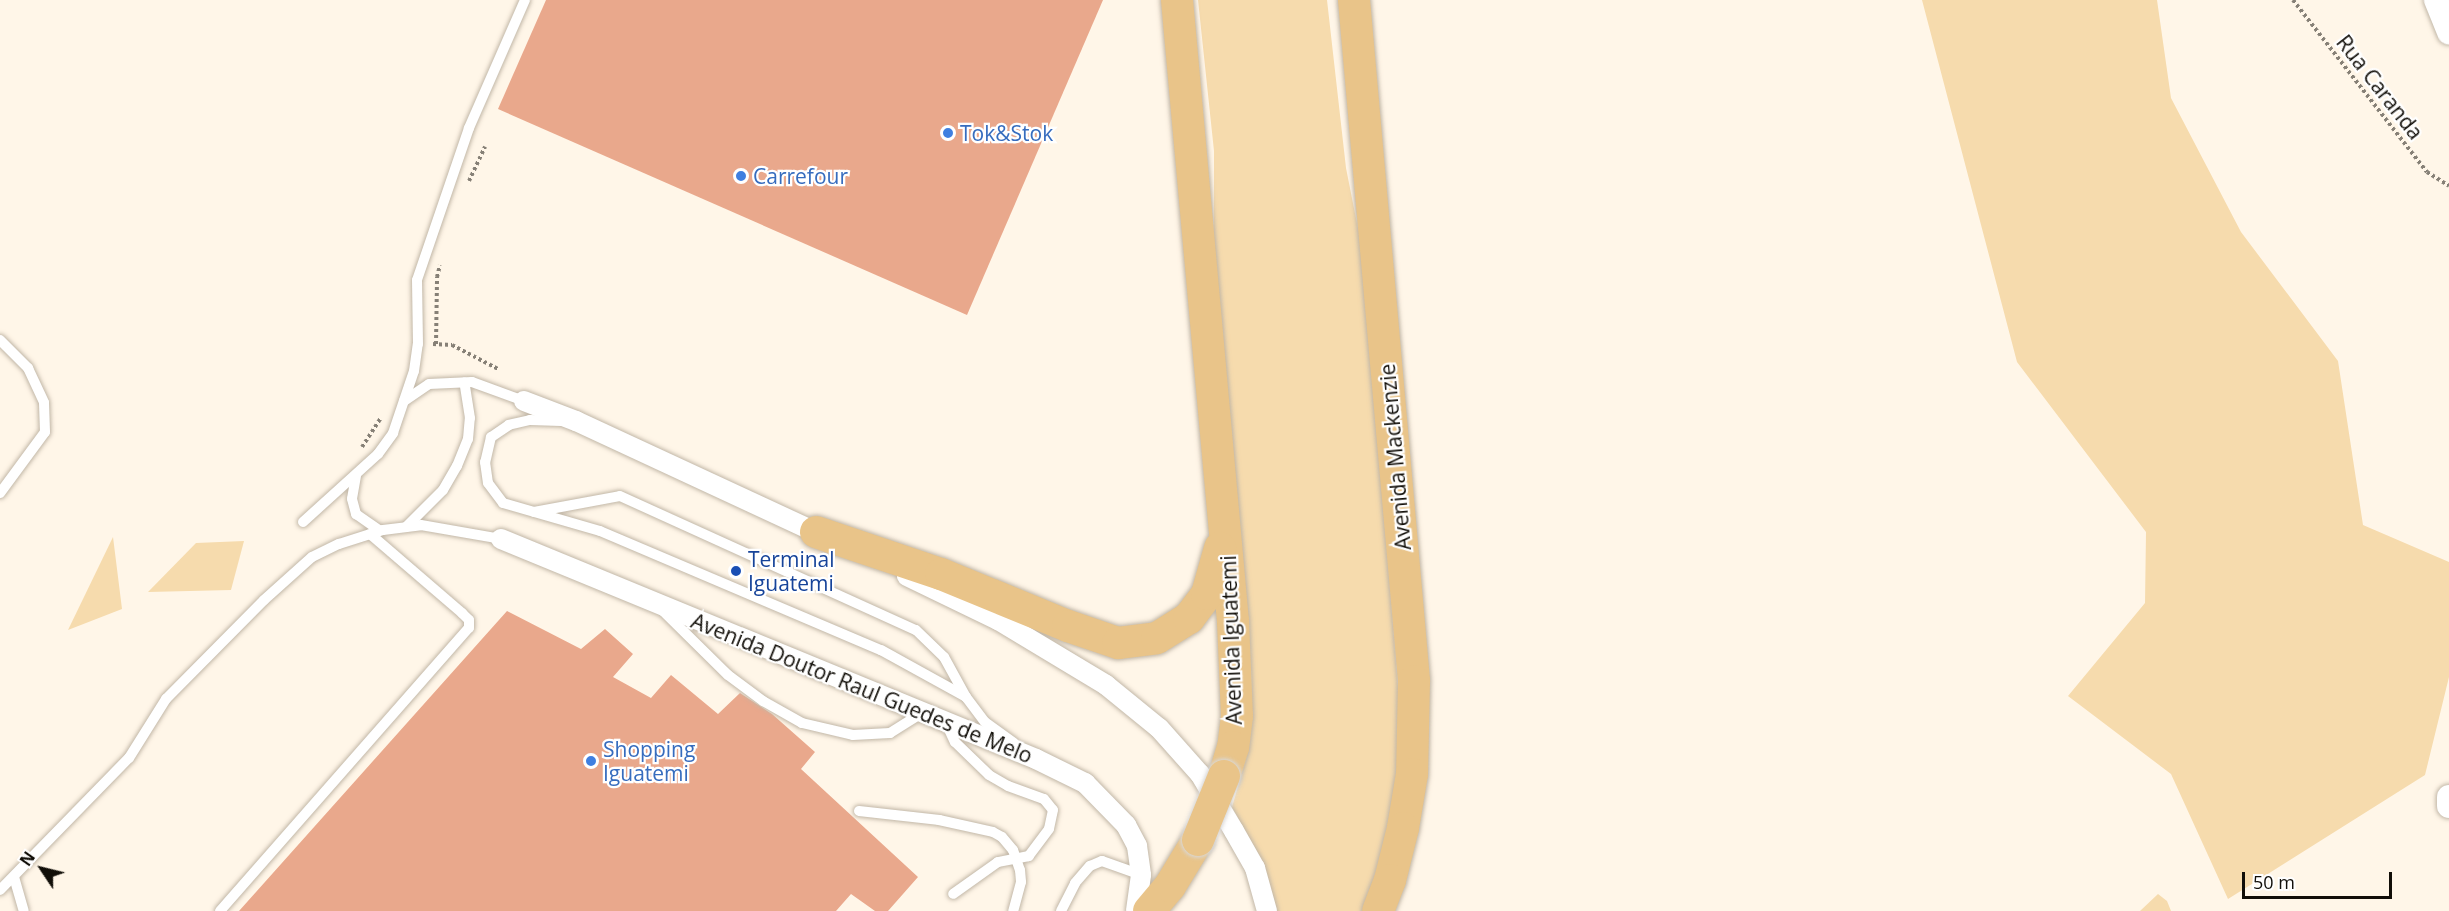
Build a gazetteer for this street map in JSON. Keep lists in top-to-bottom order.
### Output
{
  "streets": {
    "main road": ["Avenida Mackenzie", "Avenida Iguatemi"],
    "street": ["Avenida Doutor Raul Guedes de Melo"],
    "path": ["Rua Caranda"]
  },
  "places": [
    "Tok&Stok",
    "Carrefour",
    "Terminal Iguatemi",
    "Shopping Iguatemi"
  ],
  "scale_bar": "50 m",
  "north": "top left"
}
